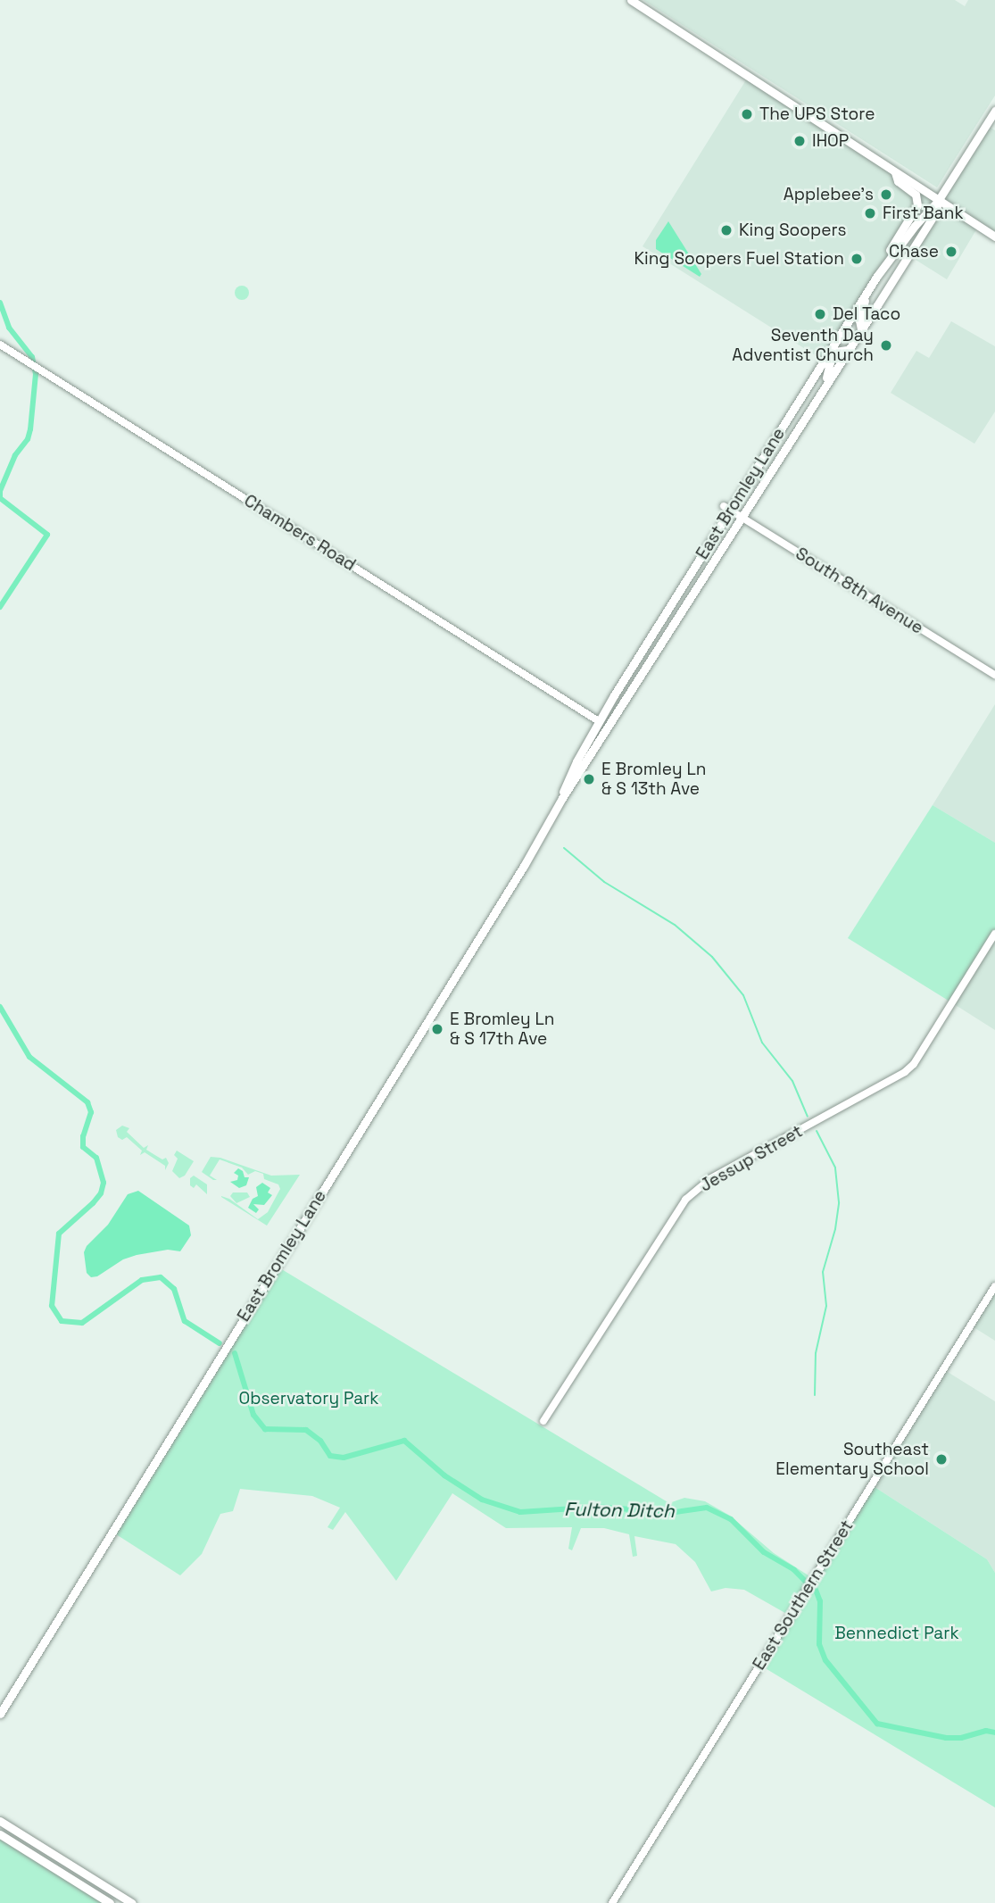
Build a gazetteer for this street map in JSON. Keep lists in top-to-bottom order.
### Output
{
  "streets": {
    "main road": ["East Bromley Lane"],
    "street": [
      "Chambers Road",
      "South 8th Avenue",
      "Jessup Street",
      "East Southern Street"
    ]
  },
  "crossings": [
    ["East Bromley Lane", "Chambers Road"],
    ["East Bromley Lane", "South 8th Avenue"]
  ],
  "water": ["Fulton Ditch"],
  "parks": ["Observatory Park", "Bennedict Park"],
  "places": [
    "The UPS Store",
    "IHOP",
    "Applebee's",
    "First Bank",
    "King Soopers",
    "Chase",
    "King Soopers Fuel Station",
    "Del Taco",
    "Seventh Day Adventist Church",
    "E Bromley Ln & S 13th Ave",
    "E Bromley Ln & S 17th Ave",
    "Southeast Elementary School"
  ]
}
